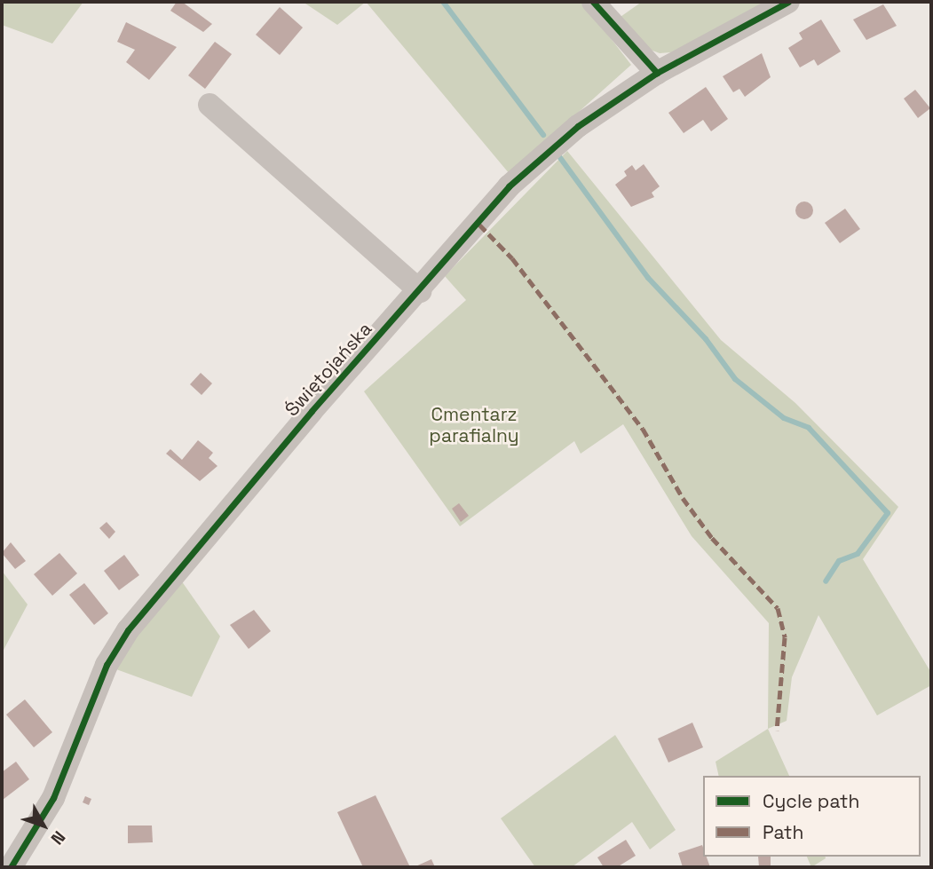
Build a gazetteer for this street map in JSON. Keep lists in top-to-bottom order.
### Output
{
  "streets": {
    "street": ["Świętojańska"]
  },
  "parks": ["Cmentarz parafialny"],
  "legend": ["Cycle path", "Path"],
  "north": "bottom right"
}
